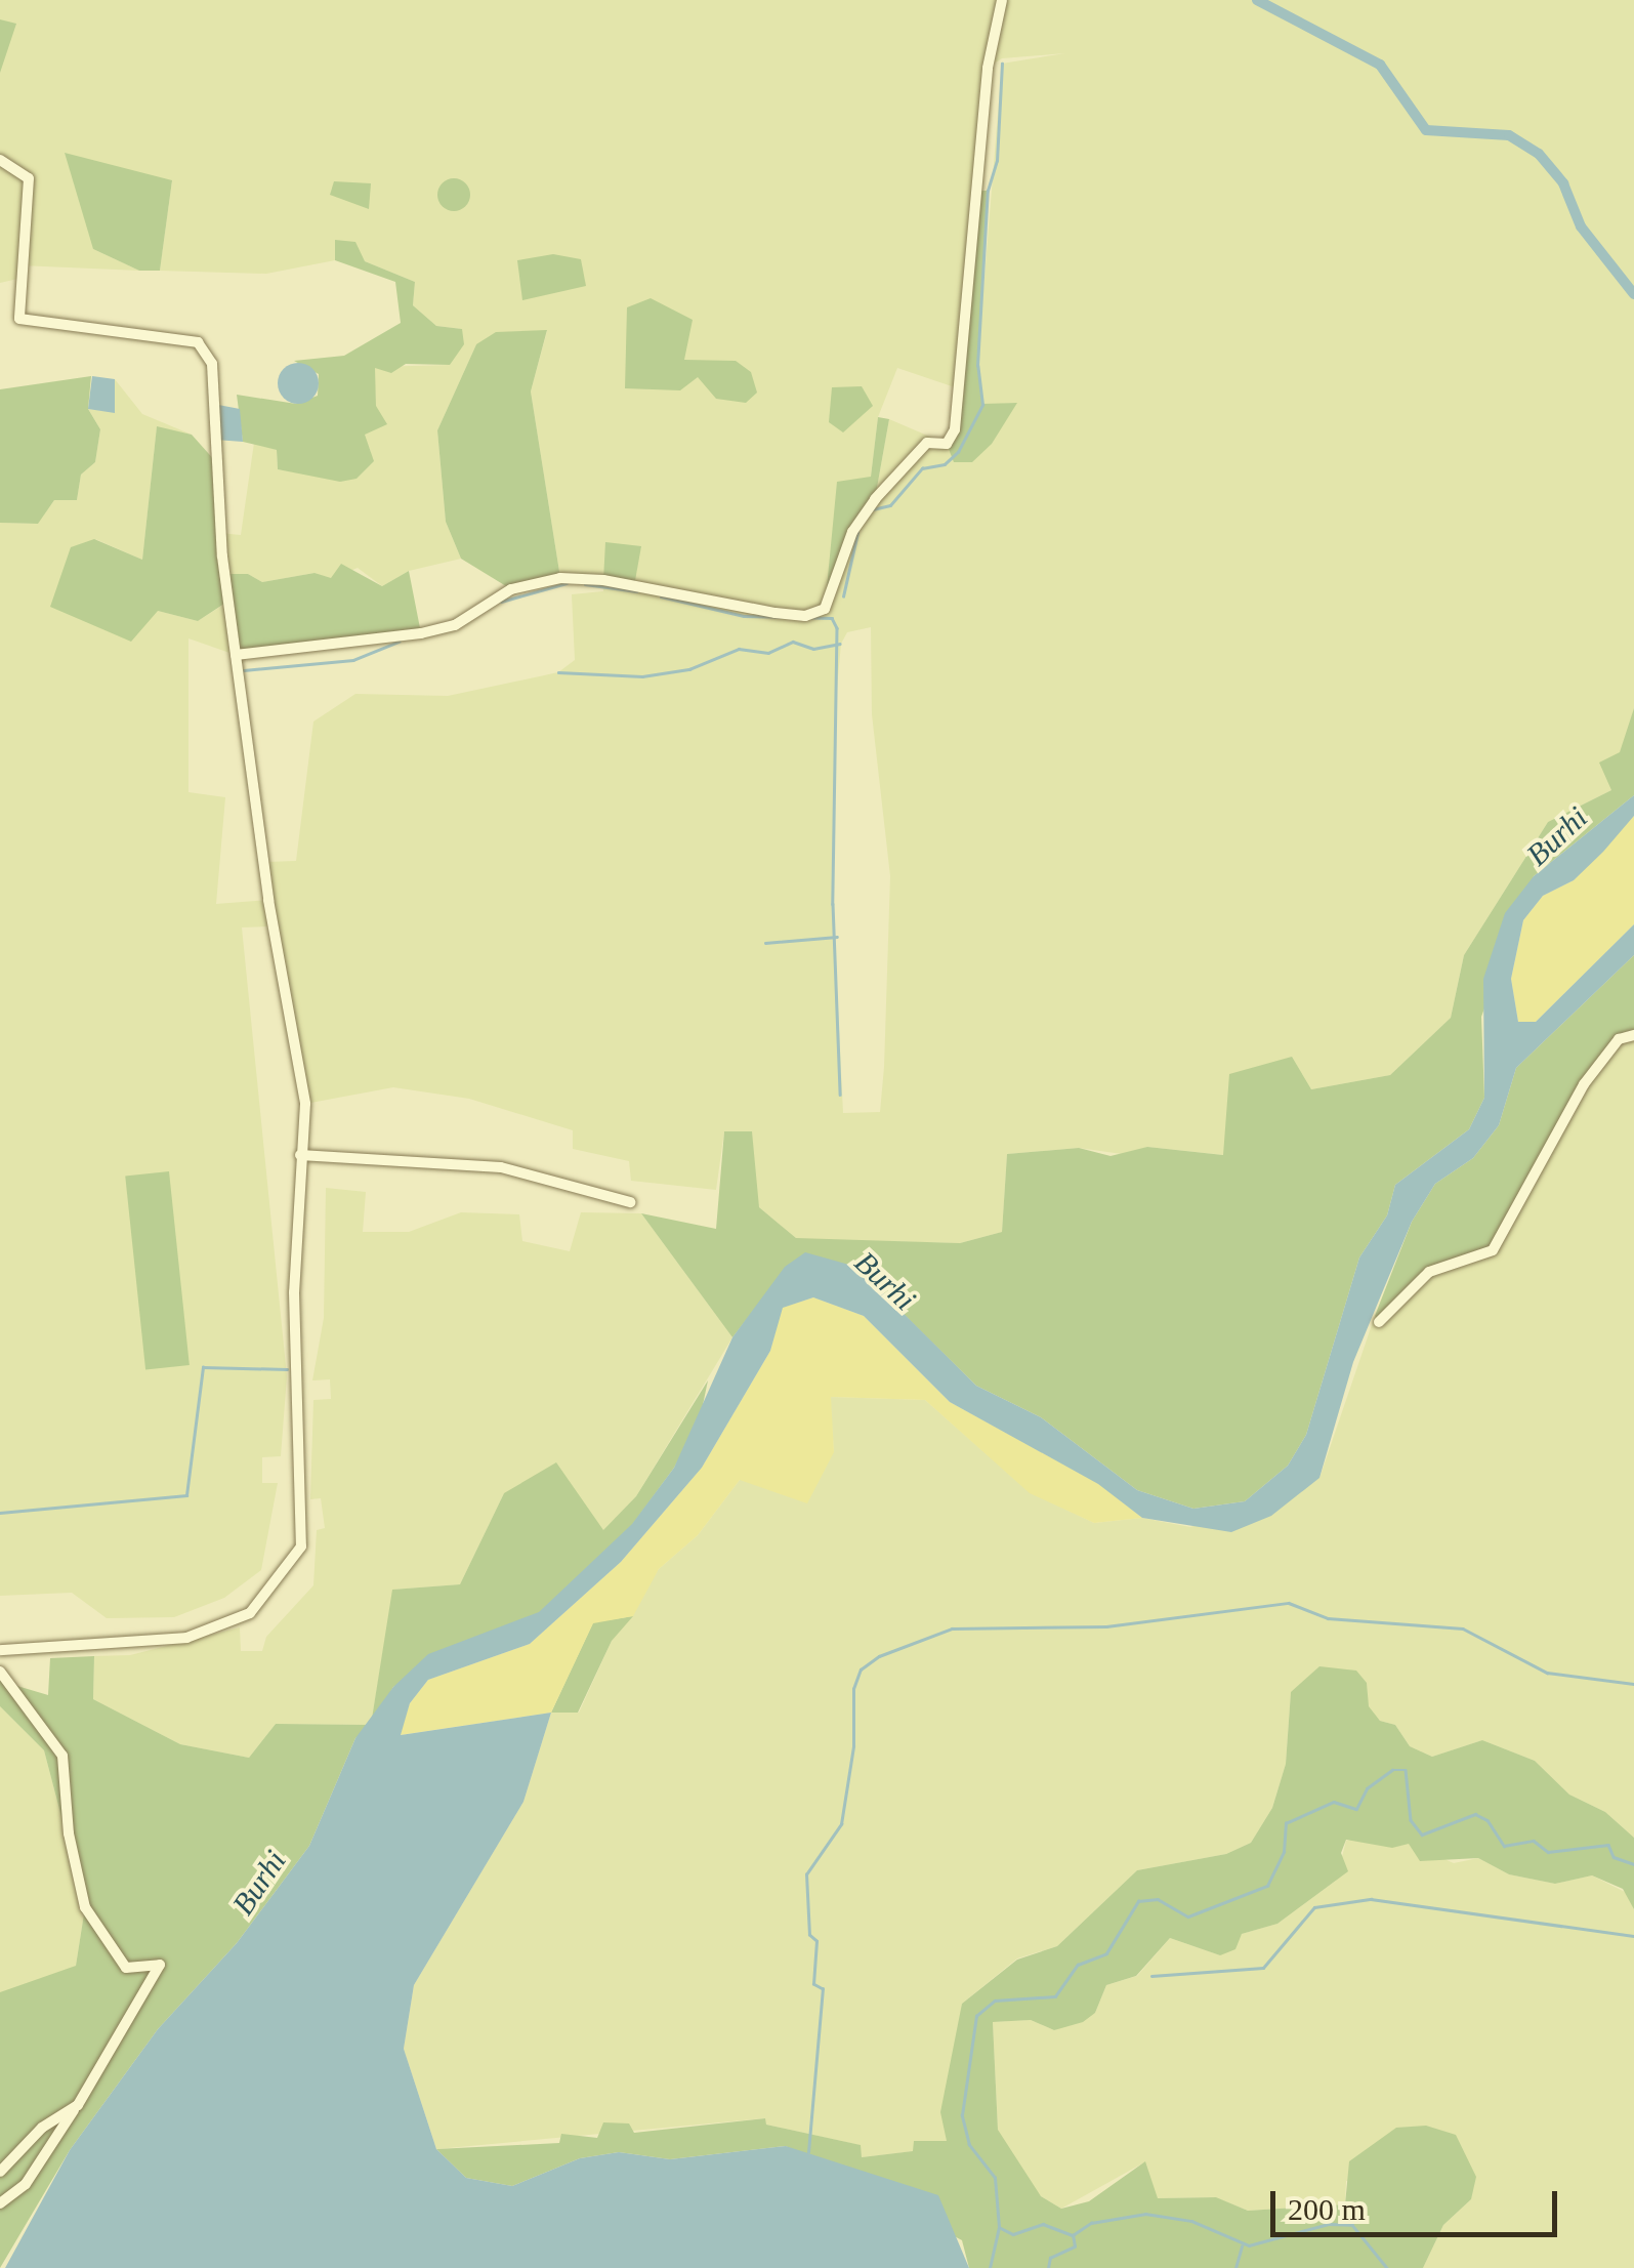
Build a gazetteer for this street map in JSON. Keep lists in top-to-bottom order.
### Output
{
  "water": ["Burhi"],
  "scale_bar": "200 m"
}
